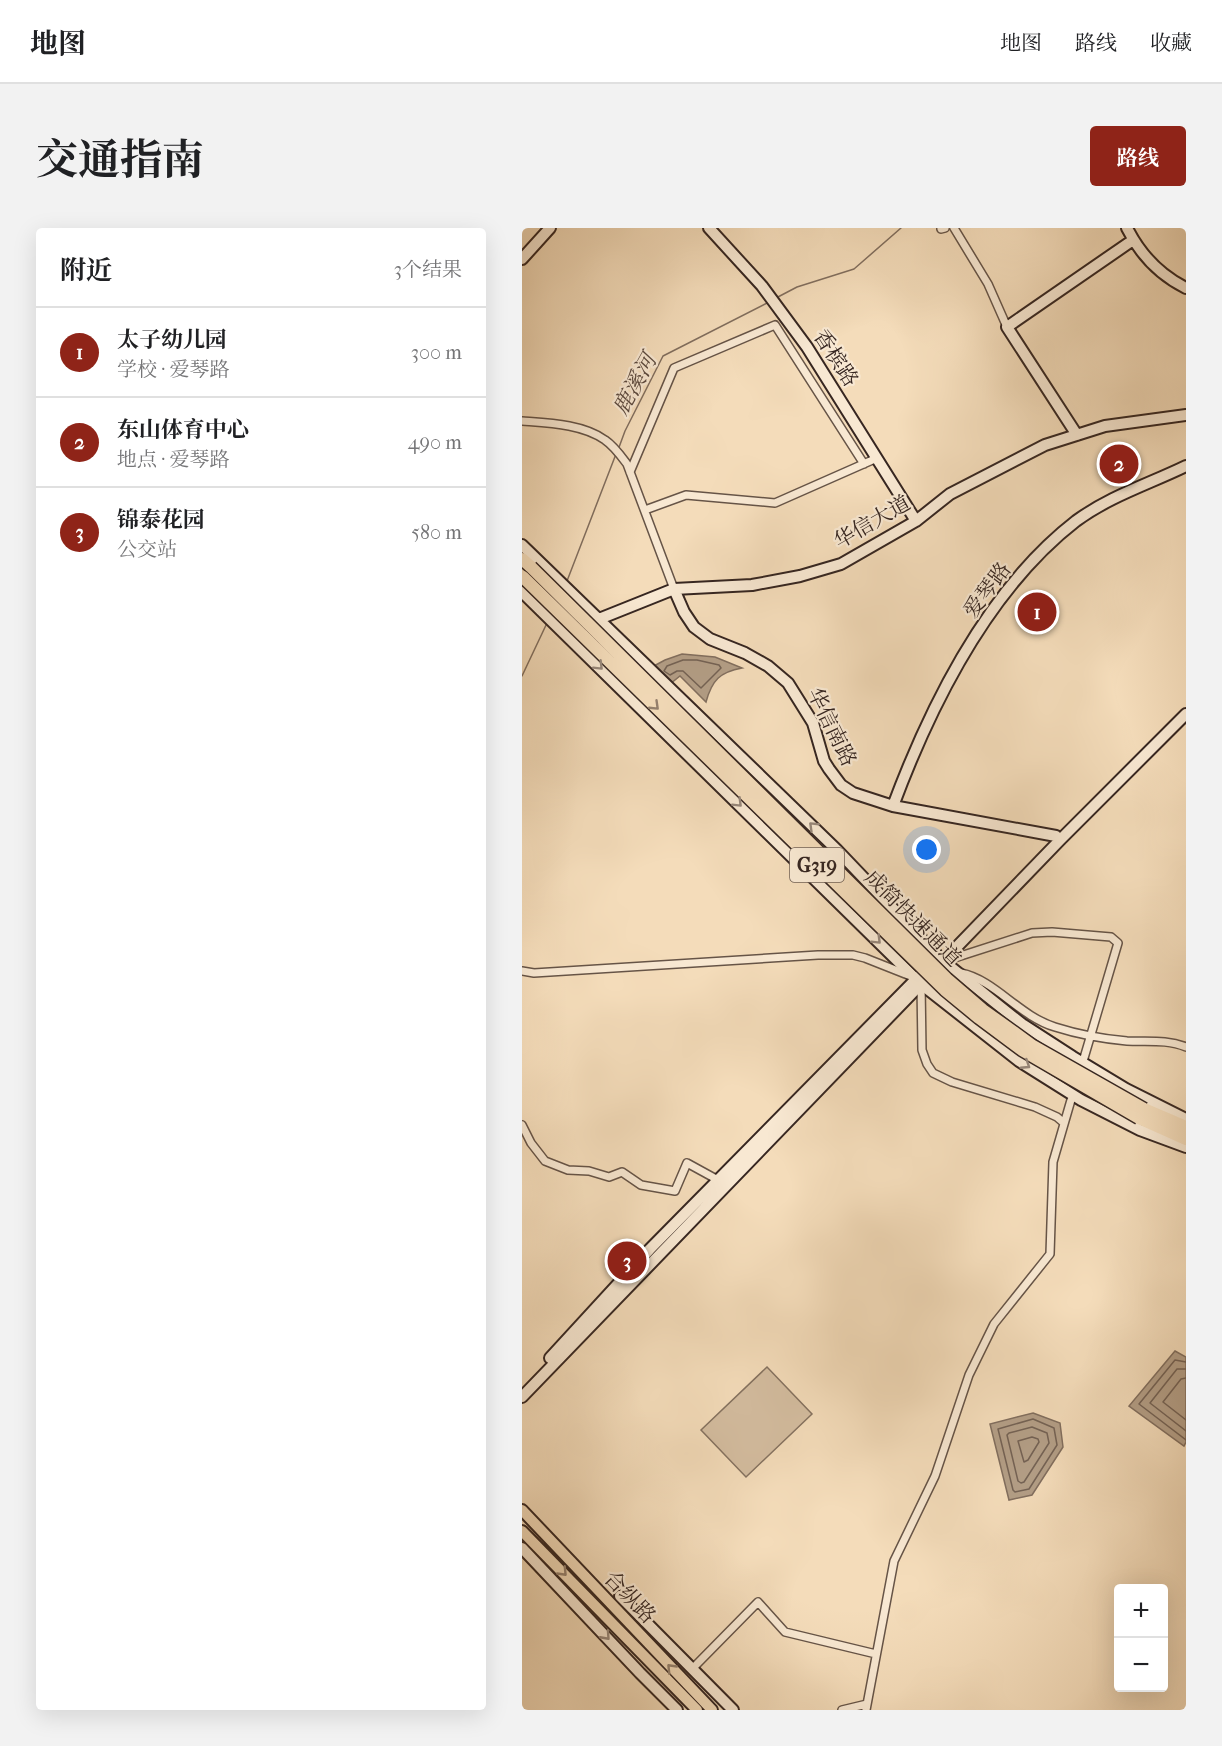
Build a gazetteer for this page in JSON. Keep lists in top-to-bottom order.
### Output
{
  "streets": {
    "highway": ["G319", "成简快速通道"],
    "main road": ["合纵路"],
    "street": [
      "香槟路",
      "华信大道",
      "爱琴路",
      "华信南路"
    ]
  },
  "crossings": [
    ["香槟路", "华信大道"],
    ["华信大道", "华信南路"],
    ["爱琴路", "华信南路"]
  ],
  "water": ["鹿溪河"],
  "page": {
    "header": "地图",
    "nav": ["地图", "路线", "收藏"],
    "title": "交通指南",
    "buttons": "路线",
    "heading": ["附近", "3个结果"],
    "list": [
      {
        "mark": "1",
        "name": "太子幼儿园",
        "note": "学校 · 爱琴路",
        "value": "300 m"
      },
      {
        "mark": "2",
        "name": "东山体育中心",
        "note": "地点 · 爱琴路",
        "value": "490 m"
      },
      {
        "mark": "3",
        "name": "锦泰花园",
        "note": "公交站",
        "value": "580 m"
      }
    ],
    "pins": ["2", "1", "3"],
    "map_buttons": ["+", "−"]
  }
}
